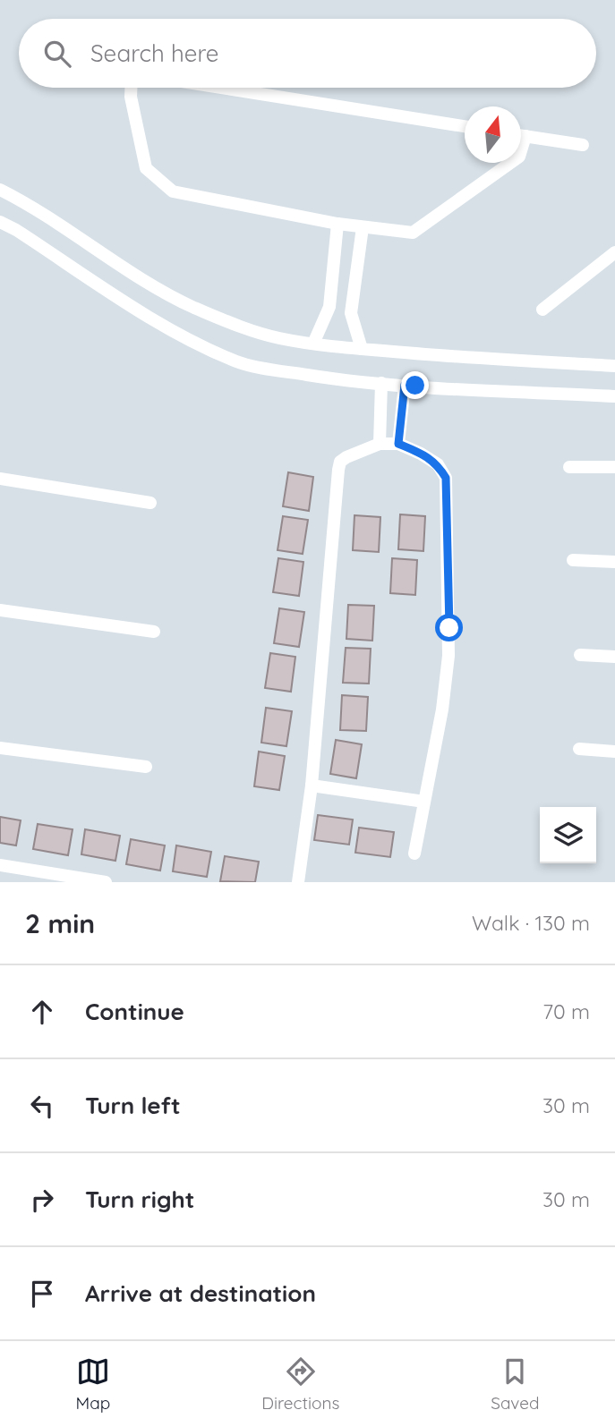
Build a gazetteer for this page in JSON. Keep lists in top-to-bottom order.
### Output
{
  "north": "top",
  "page": {
    "search": "Search here",
    "heading": ["2 min", "Walk · 130 m"],
    "list": [
      ["Continue", "70 m"],
      ["Turn left", "30 m"],
      ["Turn right", "30 m"],
      "Arrive at destination"
    ],
    "nav": ["Map", "Directions", "Saved"]
  }
}
